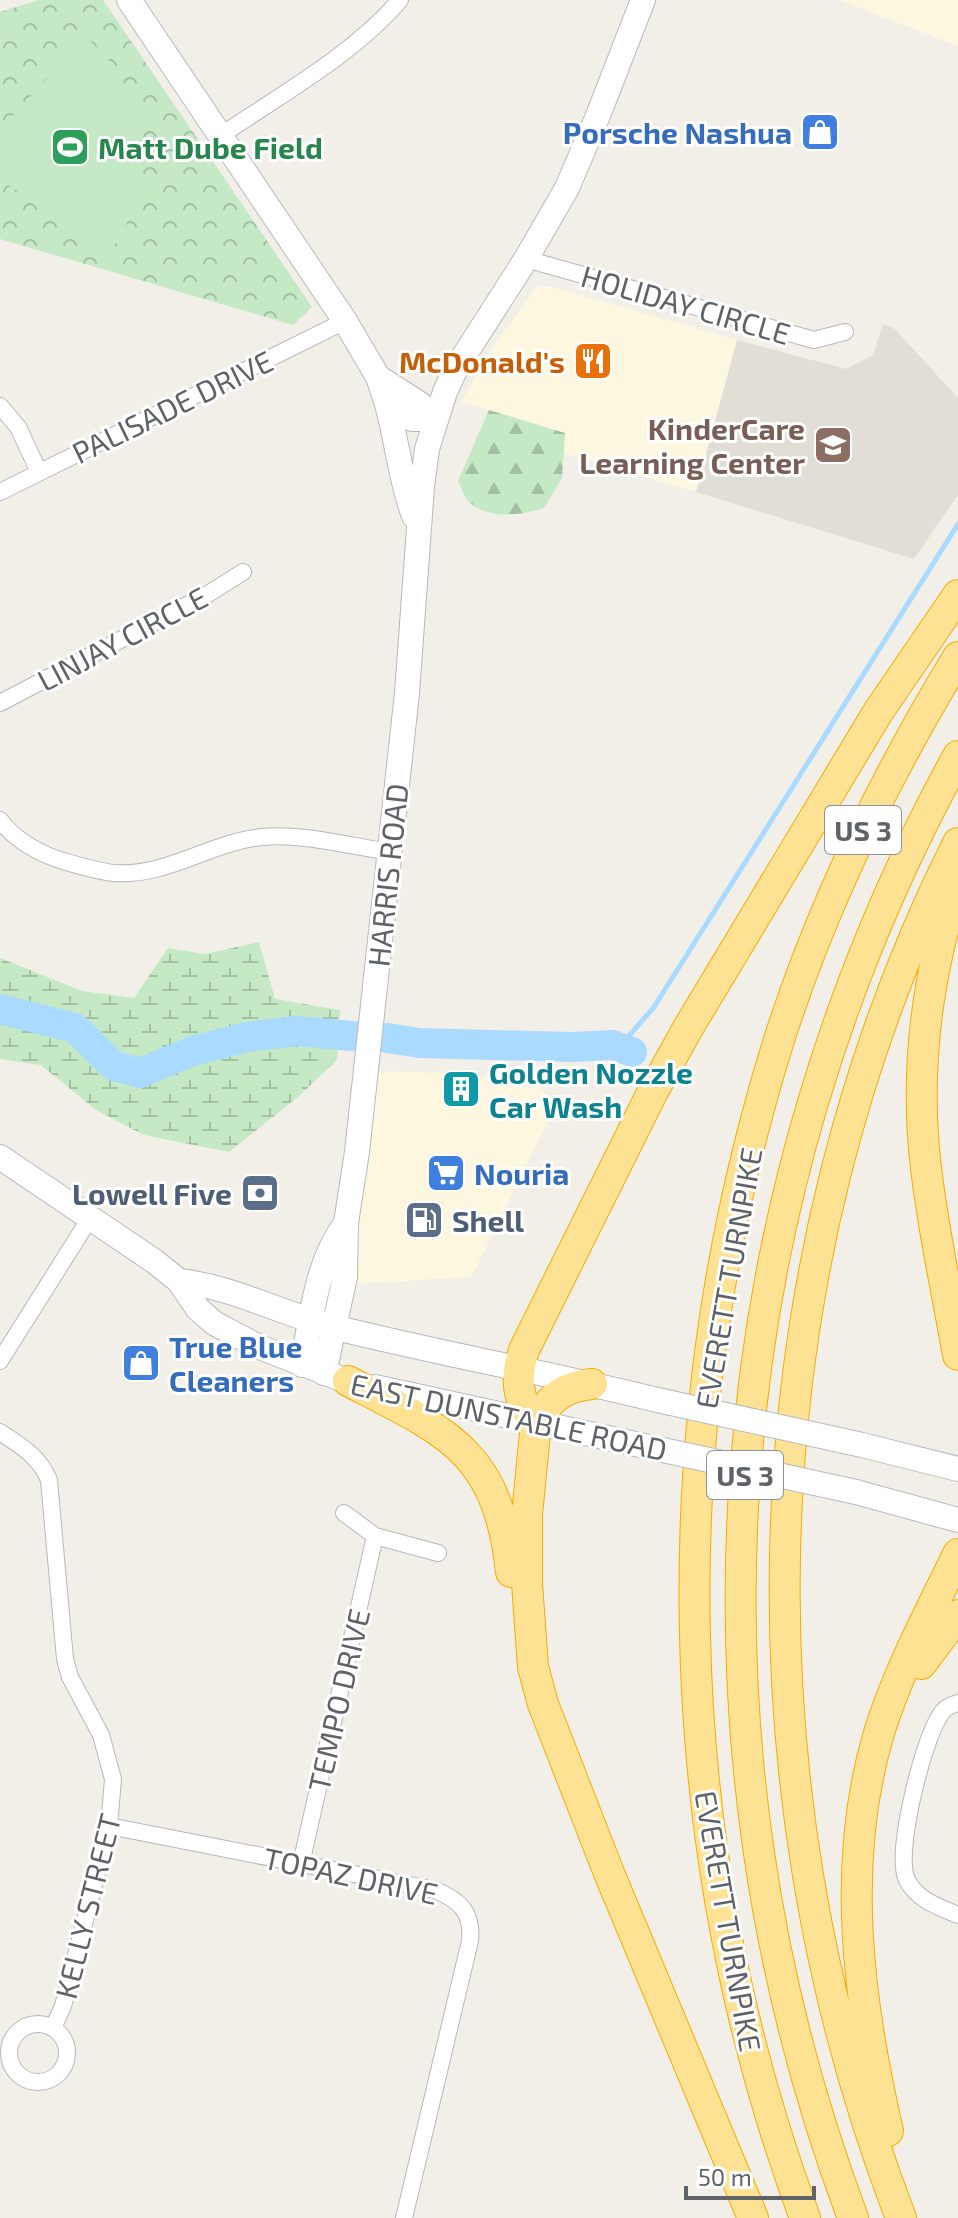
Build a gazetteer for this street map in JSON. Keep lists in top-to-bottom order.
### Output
{
  "streets": {
    "highway": ["US 3", "EVERETT TURNPIKE"],
    "street": [
      "HOLIDAY CIRCLE",
      "PALISADE DRIVE",
      "LINJAY CIRCLE",
      "HARRIS ROAD",
      "EAST DUNSTABLE ROAD",
      "TEMPO DRIVE",
      "TOPAZ DRIVE",
      "KELLY STREET"
    ]
  },
  "crossings": [
    ["PALISADE DRIVE", "HARRIS ROAD"],
    ["HARRIS ROAD", "EAST DUNSTABLE ROAD"],
    ["TEMPO DRIVE", "TOPAZ DRIVE"],
    ["TOPAZ DRIVE", "KELLY STREET"]
  ],
  "places": {
    "shop": ["Porsche Nashua", "True Blue Cleaners"],
    "sports": ["Matt Dube Field"],
    "restaurant": ["McDonald's"],
    "school or university": ["KinderCare Learning Center"],
    "building": ["Golden Nozzle Car Wash"],
    "supermarket": ["Nouria"],
    "bank": ["Lowell Five"],
    "fuel station": ["Shell"]
  },
  "scale_bar": "50 m"
}
